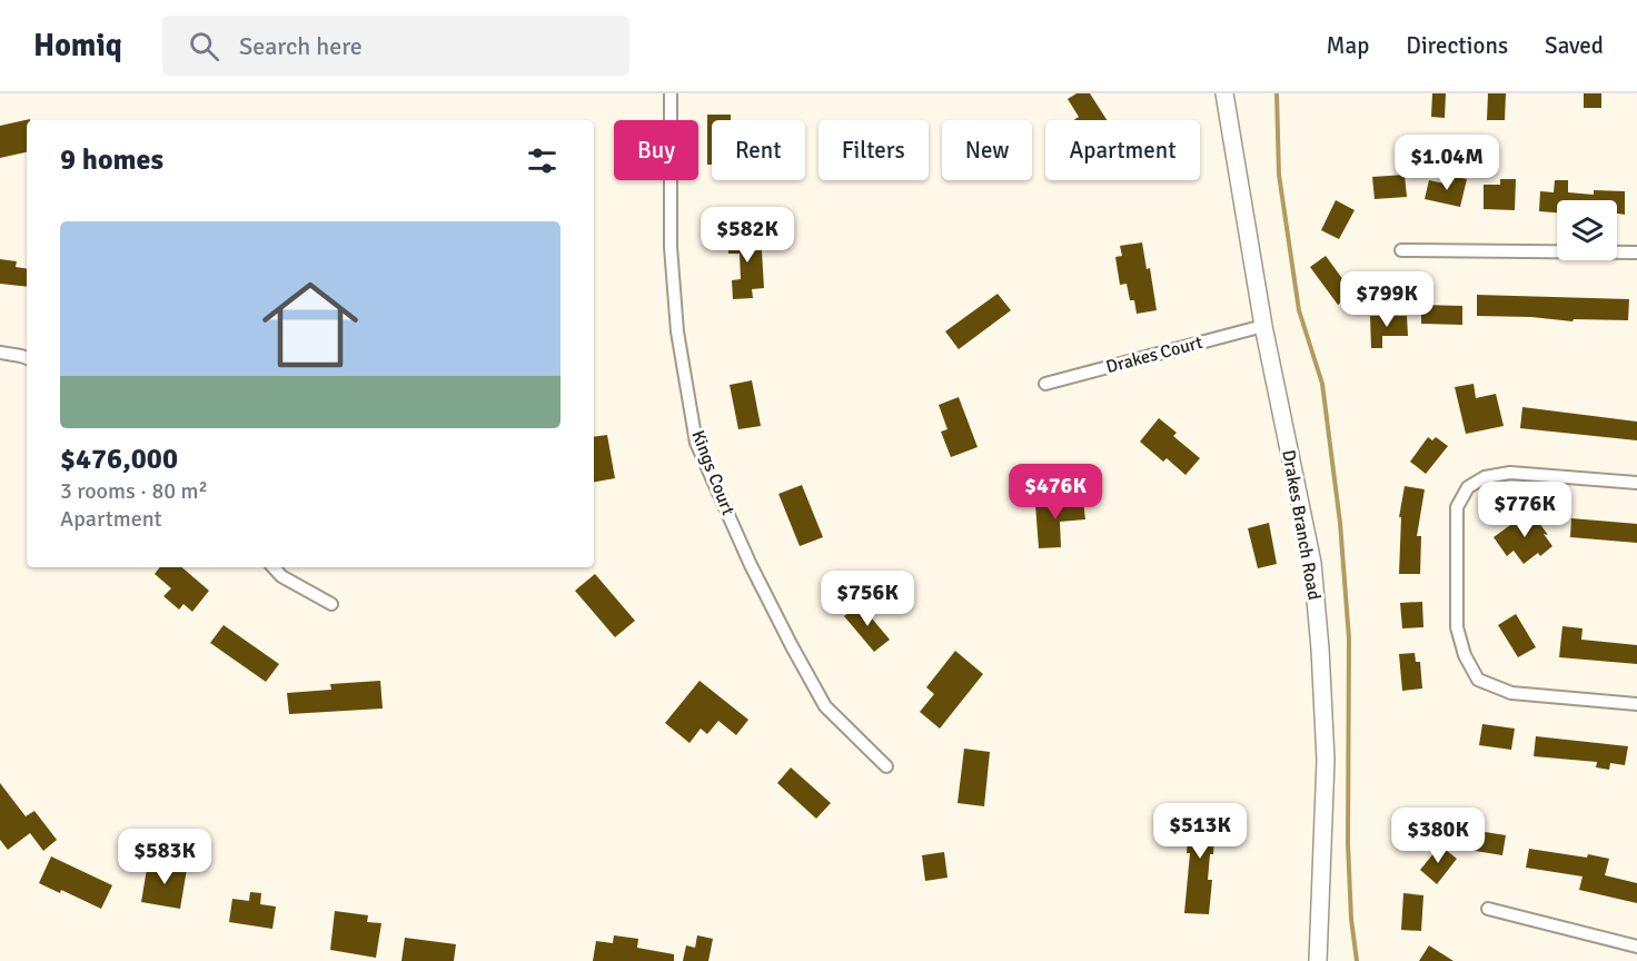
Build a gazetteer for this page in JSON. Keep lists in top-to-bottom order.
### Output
{
  "streets": {
    "street": ["Drakes Court", "Kings Court", "Drakes Branch Road"]
  },
  "crossings": [
    ["Drakes Court", "Drakes Branch Road"]
  ],
  "page": {
    "header": "Homiq",
    "search": "Search here",
    "nav": ["Map", "Directions", "Saved"],
    "chip": [
      "Buy",
      "Rent",
      "Filters",
      "New",
      "Apartment"
    ],
    "heading": "9 homes",
    "price": [
      "$1.04M",
      "$582K",
      "$799K",
      "$476K",
      "$776K",
      "$756K",
      "$513K",
      "$380K",
      "$583K"
    ],
    "list": [
      {
        "name": "$476,000",
        "note": "3 rooms · 80 m² · Apartment"
      }
    ]
  }
}
